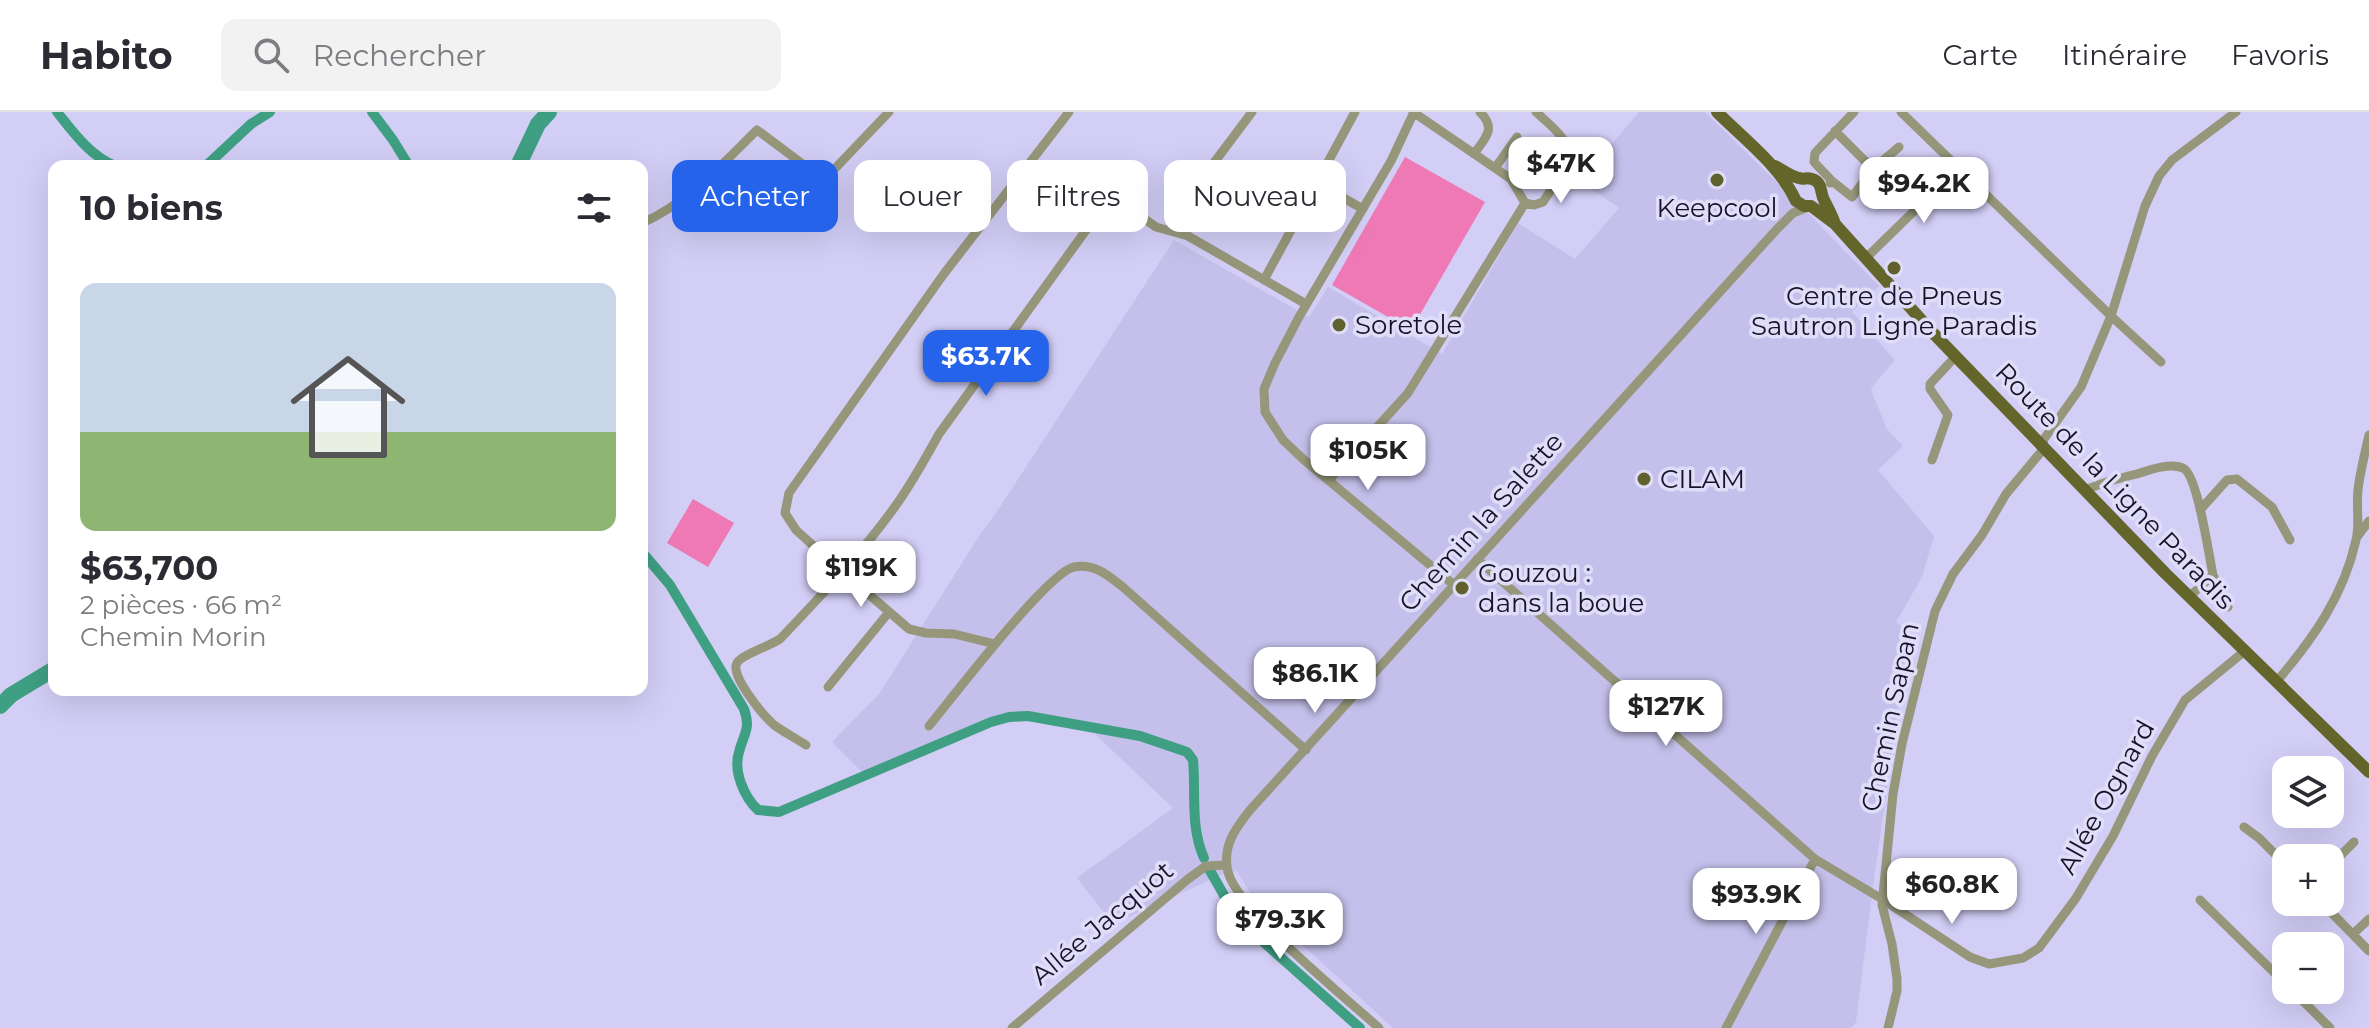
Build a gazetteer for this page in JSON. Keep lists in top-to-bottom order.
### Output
{
  "streets": {
    "main road": ["Route de la Ligne Paradis"],
    "street": [
      "Chemin la Salette",
      "Chemin Sapan",
      "Allée Ognard",
      "Allée Jacquot"
    ]
  },
  "crossings": [
    ["Route de la Ligne Paradis", "Chemin la Salette"],
    ["Route de la Ligne Paradis", "Chemin Sapan"],
    ["Route de la Ligne Paradis", "Allée Ognard"],
    ["Chemin la Salette", "Allée Ognard"],
    ["Chemin la Salette", "Allée Jacquot"],
    ["Chemin Sapan", "Allée Ognard"]
  ],
  "places": [
    "Keepcool",
    "Centre de Pneus Sautron Ligne Paradis",
    "Soretole",
    "CILAM",
    "Gouzou : dans la boue"
  ],
  "page": {
    "header": "Habito",
    "search": "Rechercher",
    "nav": ["Carte", "Itinéraire", "Favoris"],
    "price": [
      "$47K",
      "$94.2K",
      "$63.7K",
      "$105K",
      "$119K",
      "$86.1K",
      "$127K",
      "$60.8K",
      "$93.9K",
      "$79.3K"
    ],
    "chip": [
      "Acheter",
      "Louer",
      "Filtres",
      "Nouveau"
    ],
    "heading": "10 biens",
    "list": [
      {
        "name": "$63,700",
        "note": "2 pièces · 66 m² · Chemin Morin"
      }
    ],
    "map_buttons": ["+", "−"]
  }
}
